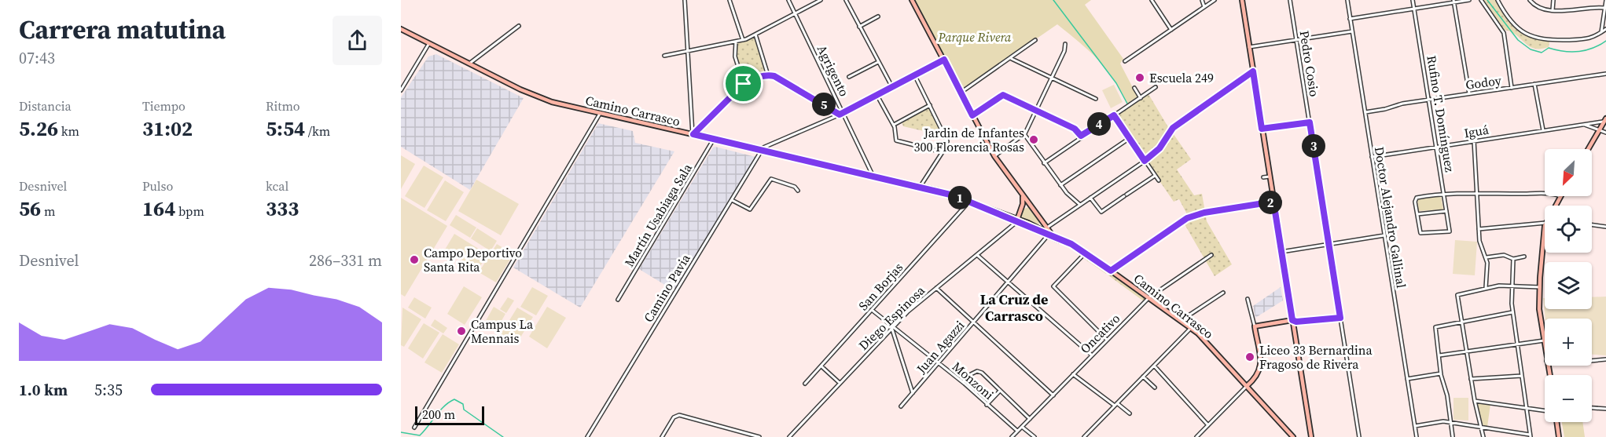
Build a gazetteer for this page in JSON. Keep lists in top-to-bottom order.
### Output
{
  "streets": {
    "street": [
      "Pedro Cosio",
      "Agrigento",
      "Godoy",
      "Camino Carrasco",
      "Rufino T. Domínguez",
      "Iguá",
      "Martín Usabiaga Sala",
      "Doctor Alejandro Gallinal",
      "San Borjas",
      "Camino Pavia",
      "Diego Espinosa",
      "Oncativo",
      "Juan Agazzi",
      "Monzoni"
    ]
  },
  "crossings": [
    ["Agrigento", "Camino Carrasco"],
    ["Godoy", "Rufino T. Domínguez"],
    ["Godoy", "Doctor Alejandro Gallinal"],
    ["Camino Carrasco", "Martín Usabiaga Sala"],
    ["Camino Carrasco", "San Borjas"],
    ["Camino Carrasco", "Camino Pavia"],
    ["Camino Carrasco", "Diego Espinosa"],
    ["Camino Carrasco", "Oncativo"],
    ["Camino Carrasco", "Juan Agazzi"],
    ["Rufino T. Domínguez", "Iguá"],
    ["Iguá", "Doctor Alejandro Gallinal"],
    ["San Borjas", "Monzoni"],
    ["Diego Espinosa", "Monzoni"],
    ["Oncativo", "Monzoni"],
    ["Juan Agazzi", "Monzoni"]
  ],
  "districts": ["La Cruz de Carrasco"],
  "parks": ["Parque Rivera"],
  "places": [
    "Escuela 249",
    "Jardin de Infantes 300 Florencia Rosas",
    "Campo Deportivo Santa Rita",
    "Campus La Mennais",
    "Liceo 33 Bernardina Fragoso de Rivera"
  ],
  "scale_bar": "200 m",
  "north": "bottom left",
  "page": {
    "heading": ["Carrera matutina", "07:43"],
    "stats": [
      ["Distancia", "5.26 km"],
      ["Tiempo", "31:02"],
      ["Ritmo", "5:54 /km"],
      ["Desnivel", "56 m"],
      ["Pulso", "164 bpm"],
      ["kcal", "333"]
    ],
    "pins": [
      "5",
      "4",
      "3",
      "1",
      "2"
    ],
    "map_buttons": ["+", "−"],
    "chart": ["Desnivel", "286–331 m"],
    "list": [
      {
        "name": "1.0 km",
        "note": "5:35"
      }
    ],
    "scale": "200 m"
  }
}
